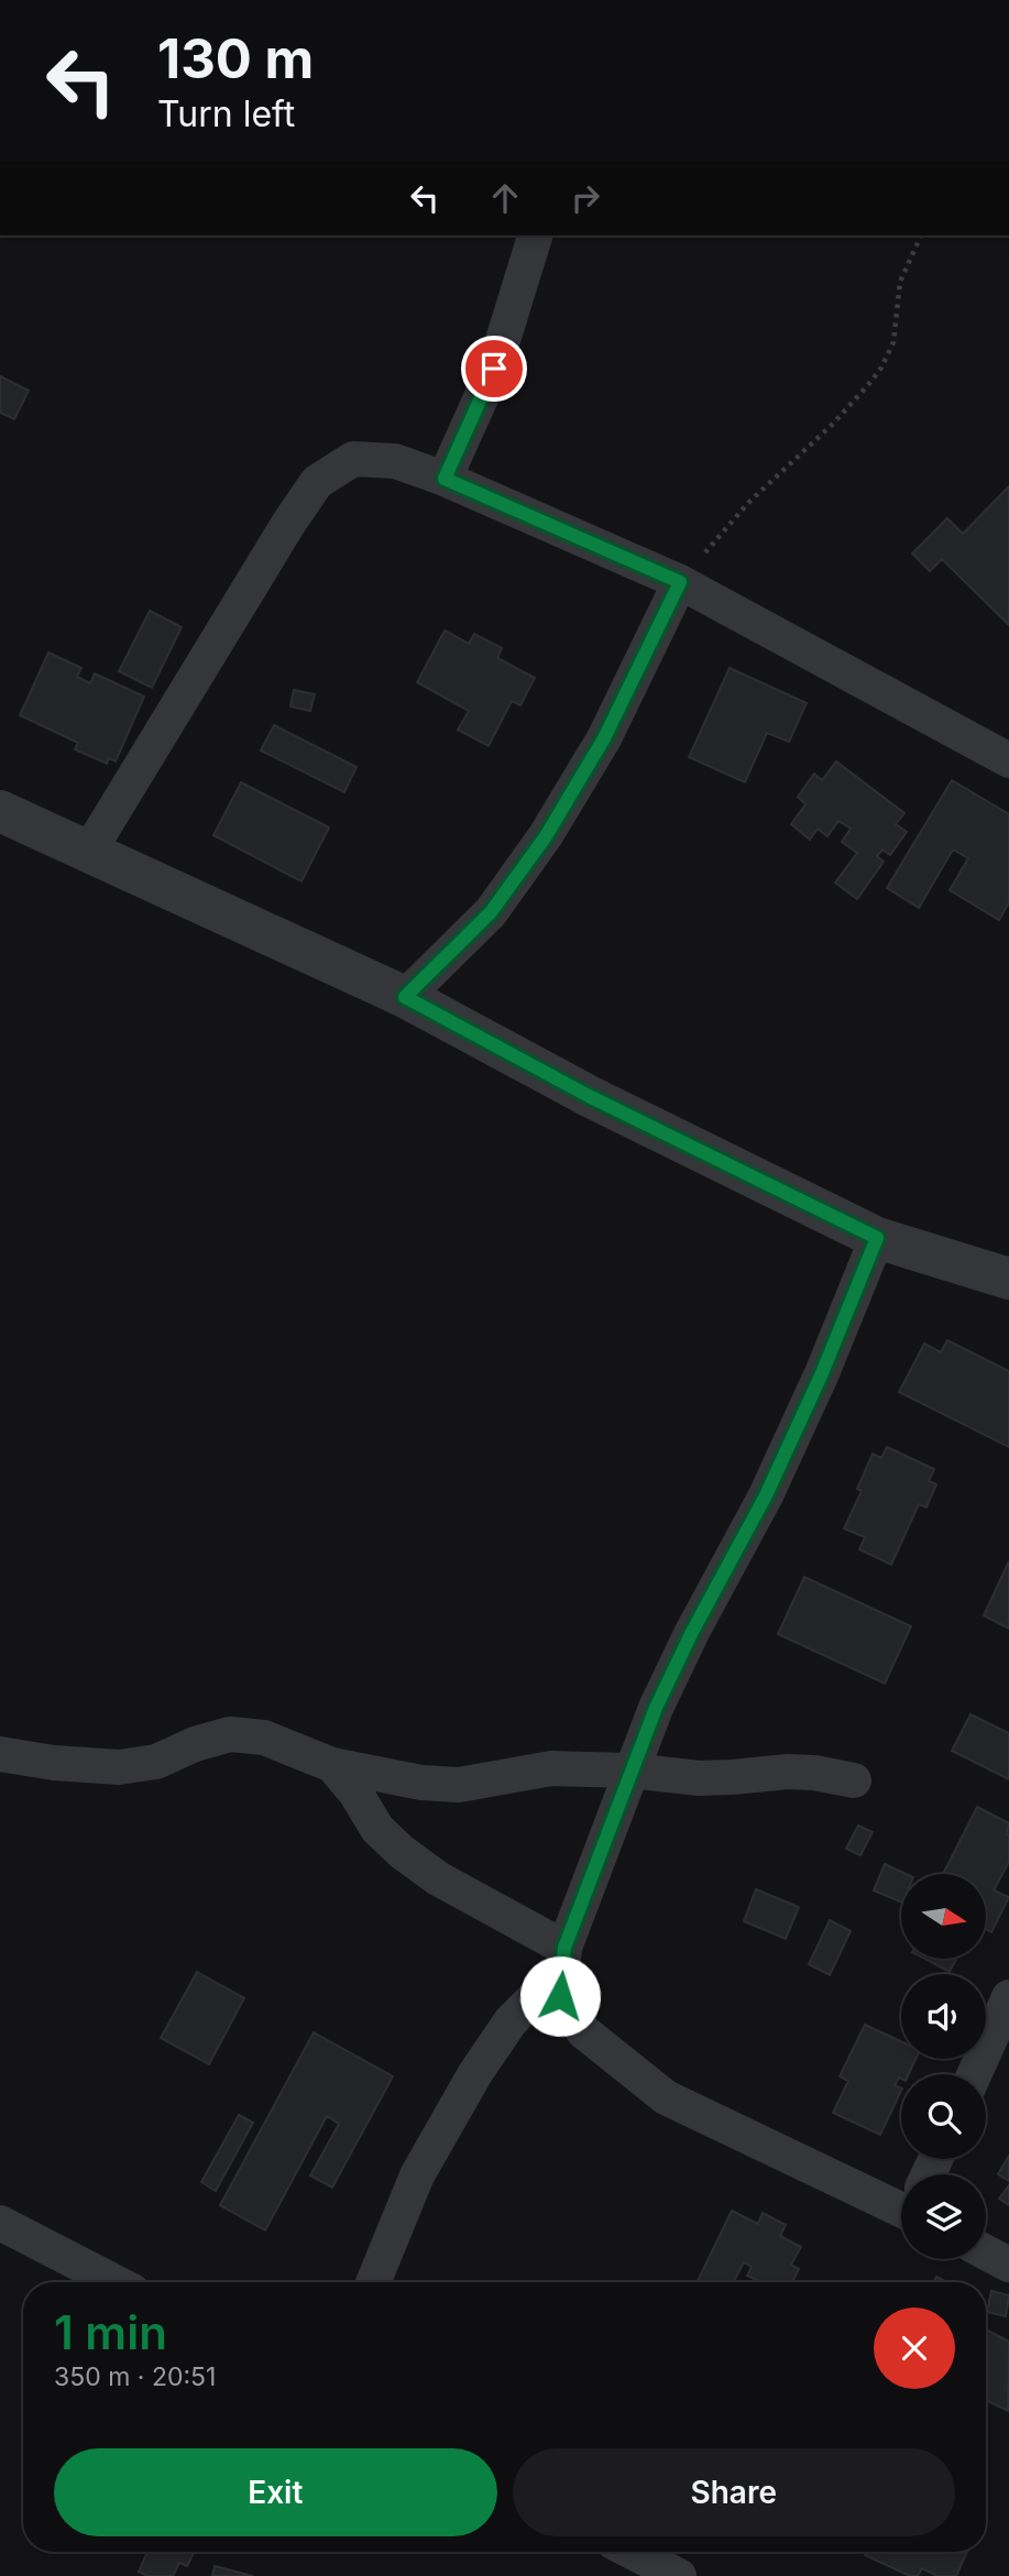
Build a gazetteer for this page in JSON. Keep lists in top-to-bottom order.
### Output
{
  "north": "right",
  "page": {
    "turn": ["130 m", "Turn left"],
    "heading": ["1 min", "350 m · 20:51"],
    "buttons": ["Exit", "Share"]
  }
}
